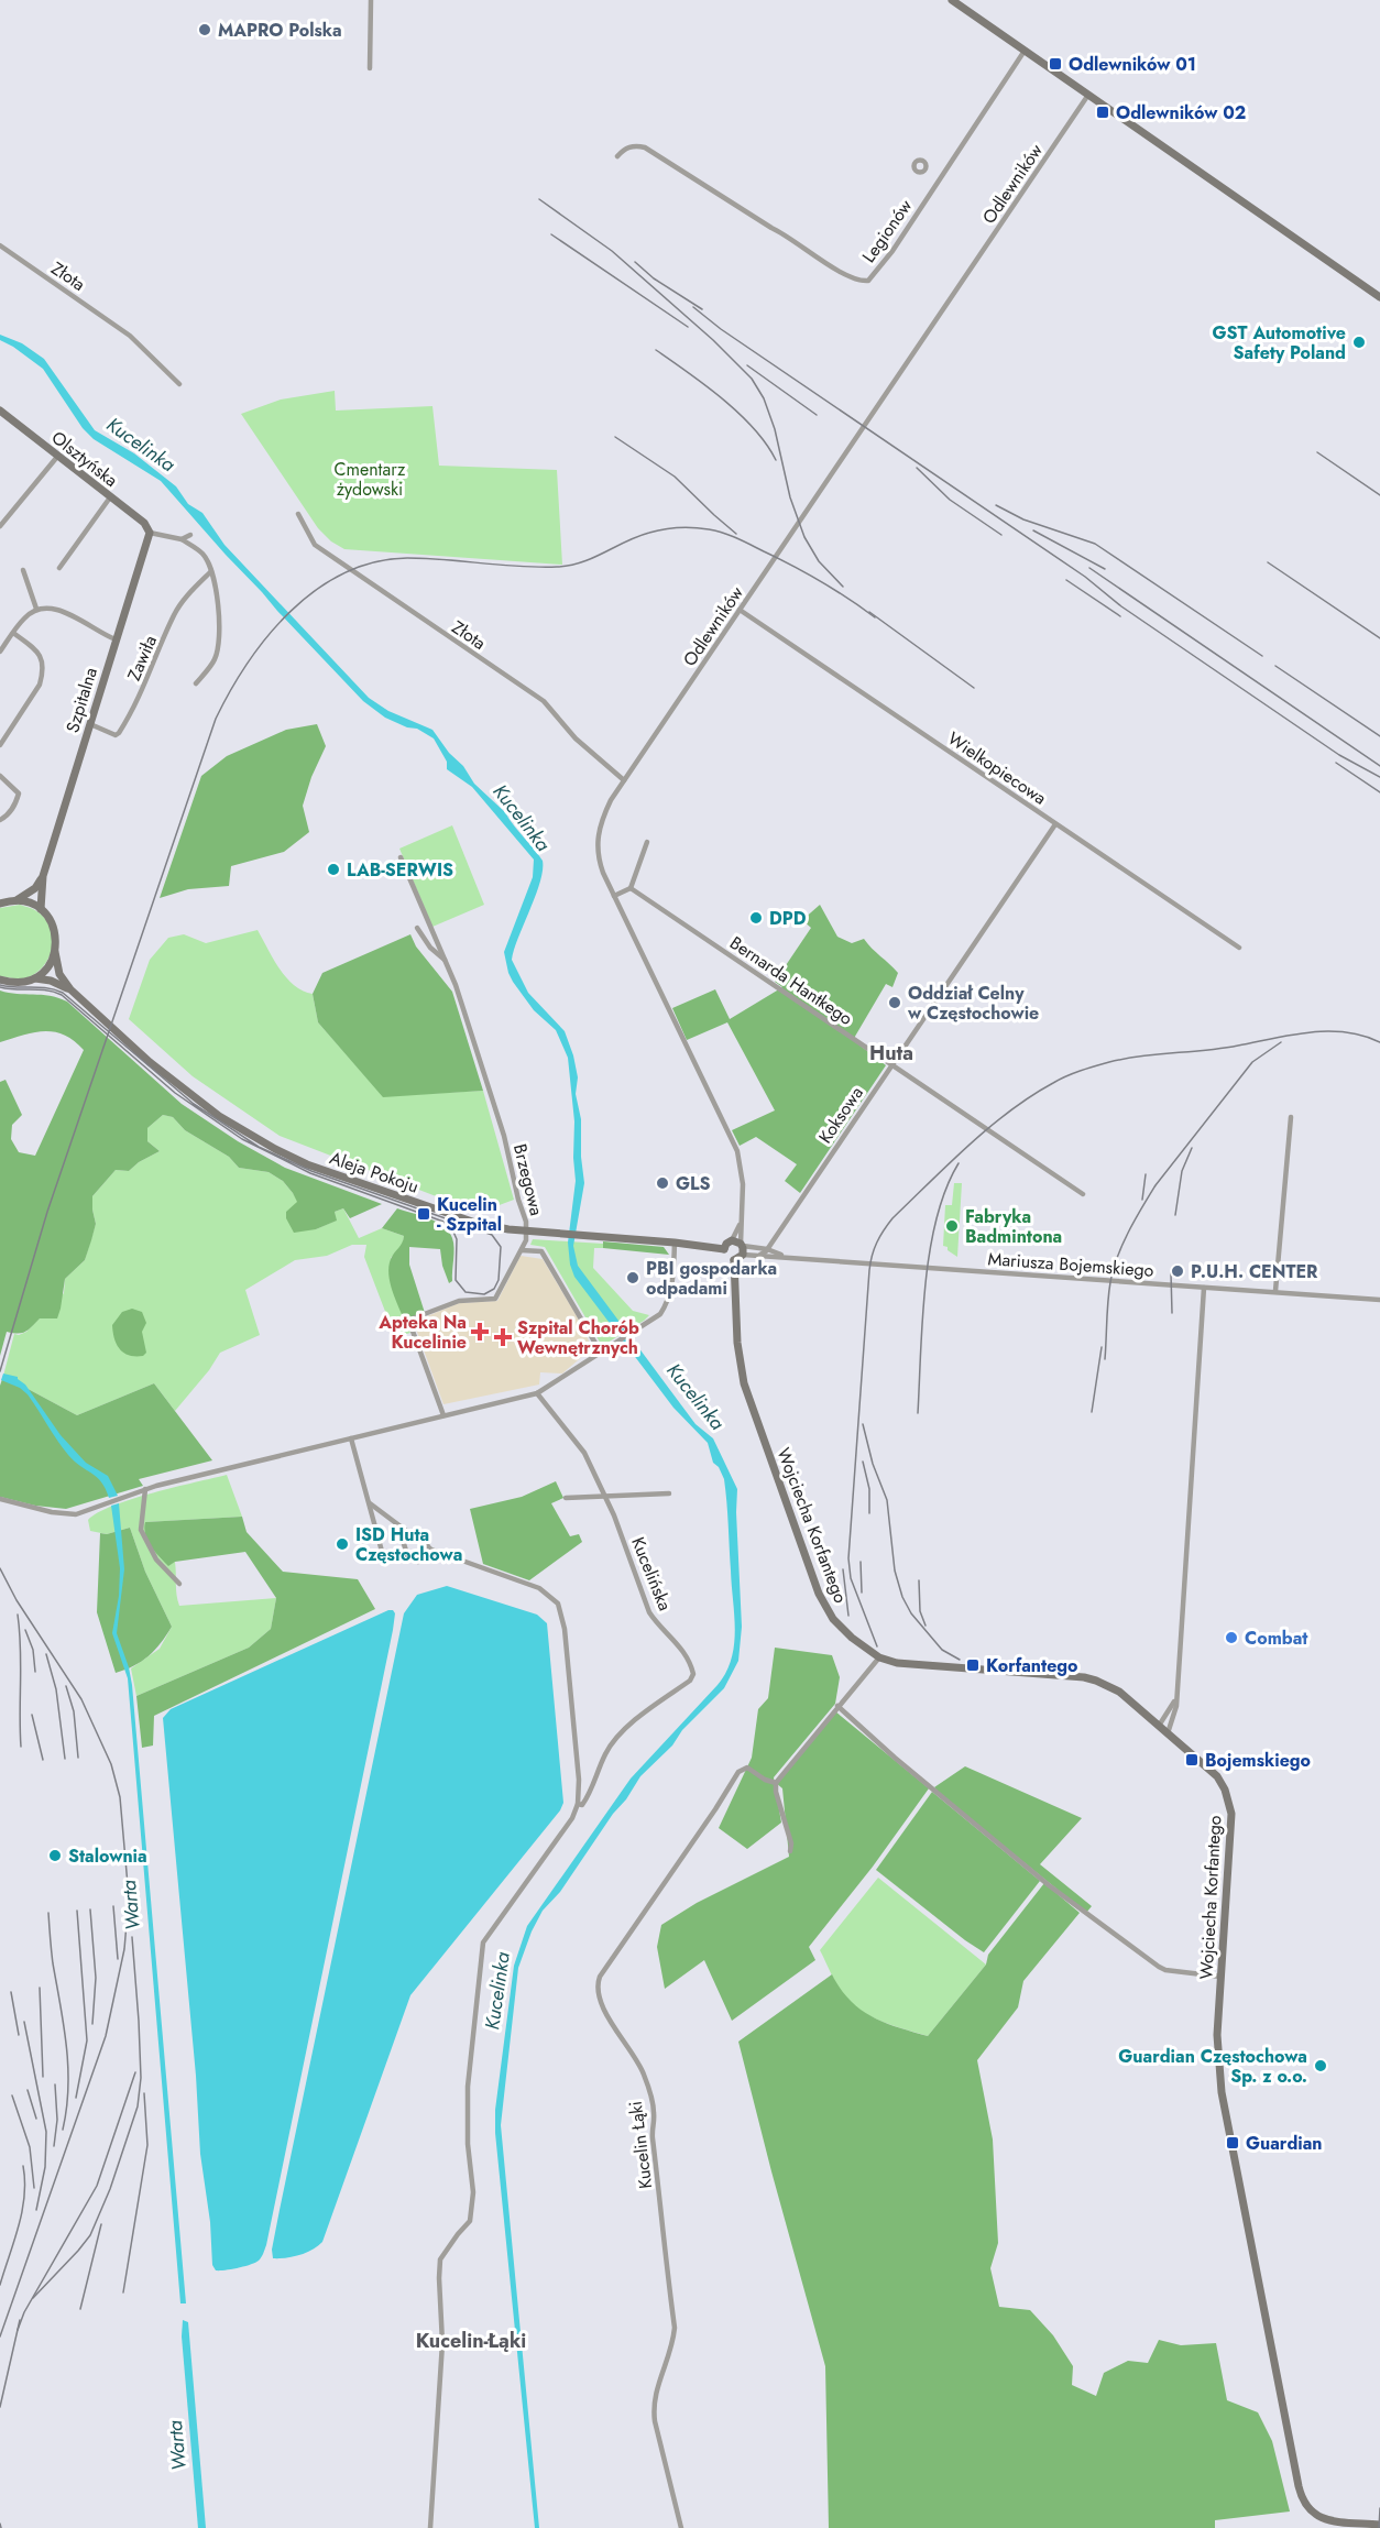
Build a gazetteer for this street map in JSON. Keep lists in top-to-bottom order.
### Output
{
  "streets": {
    "street": [
      "Odlewników",
      "Legionów",
      "Złota",
      "Olsztyńska",
      "Zawiła",
      "Szpitalna",
      "Wielkopiecowa",
      "Bernarda Hantkego",
      "Koksowa",
      "Aleja Pokoju",
      "Brzegowa",
      "Mariusza Bojemskiego",
      "Wojciecha Korfantego",
      "Kucelińska",
      "Kucelin Łąki"
    ]
  },
  "crossings": [
    ["Odlewników", "Złota"],
    ["Odlewników", "Wielkopiecowa"],
    ["Odlewników", "Mariusza Bojemskiego"],
    ["Olsztyńska", "Szpitalna"],
    ["Zawiła", "Szpitalna"],
    ["Szpitalna", "Aleja Pokoju"],
    ["Wielkopiecowa", "Koksowa"],
    ["Bernarda Hantkego", "Koksowa"],
    ["Koksowa", "Mariusza Bojemskiego"],
    ["Aleja Pokoju", "Brzegowa"]
  ],
  "districts": ["Huta", "Kucelin-Łąki"],
  "water": ["Kucelinka", "Warta"],
  "parks": ["Cmentarz żydowski"],
  "places": {
    "other": [
      "MAPRO Polska",
      "GST Automotive Safety Poland",
      "LAB-SERWIS",
      "DPD",
      "Oddział Celny w Częstochowie",
      "GLS",
      "Fabryka Badmintona",
      "P.U.H. CENTER",
      "PBI gospodarka odpadami",
      "ISD Huta Częstochowa",
      "Combat",
      "Stalownia",
      "Guardian Częstochowa Sp. z o.o."
    ],
    "transit": [
      "Odlewników 01",
      "Odlewników 02",
      "Kucelin - Szpital",
      "Korfantego",
      "Bojemskiego",
      "Guardian"
    ],
    "health": ["Apteka Na Kucelinie", "Szpital Chorób Wewnętrznych"]
  }
}
